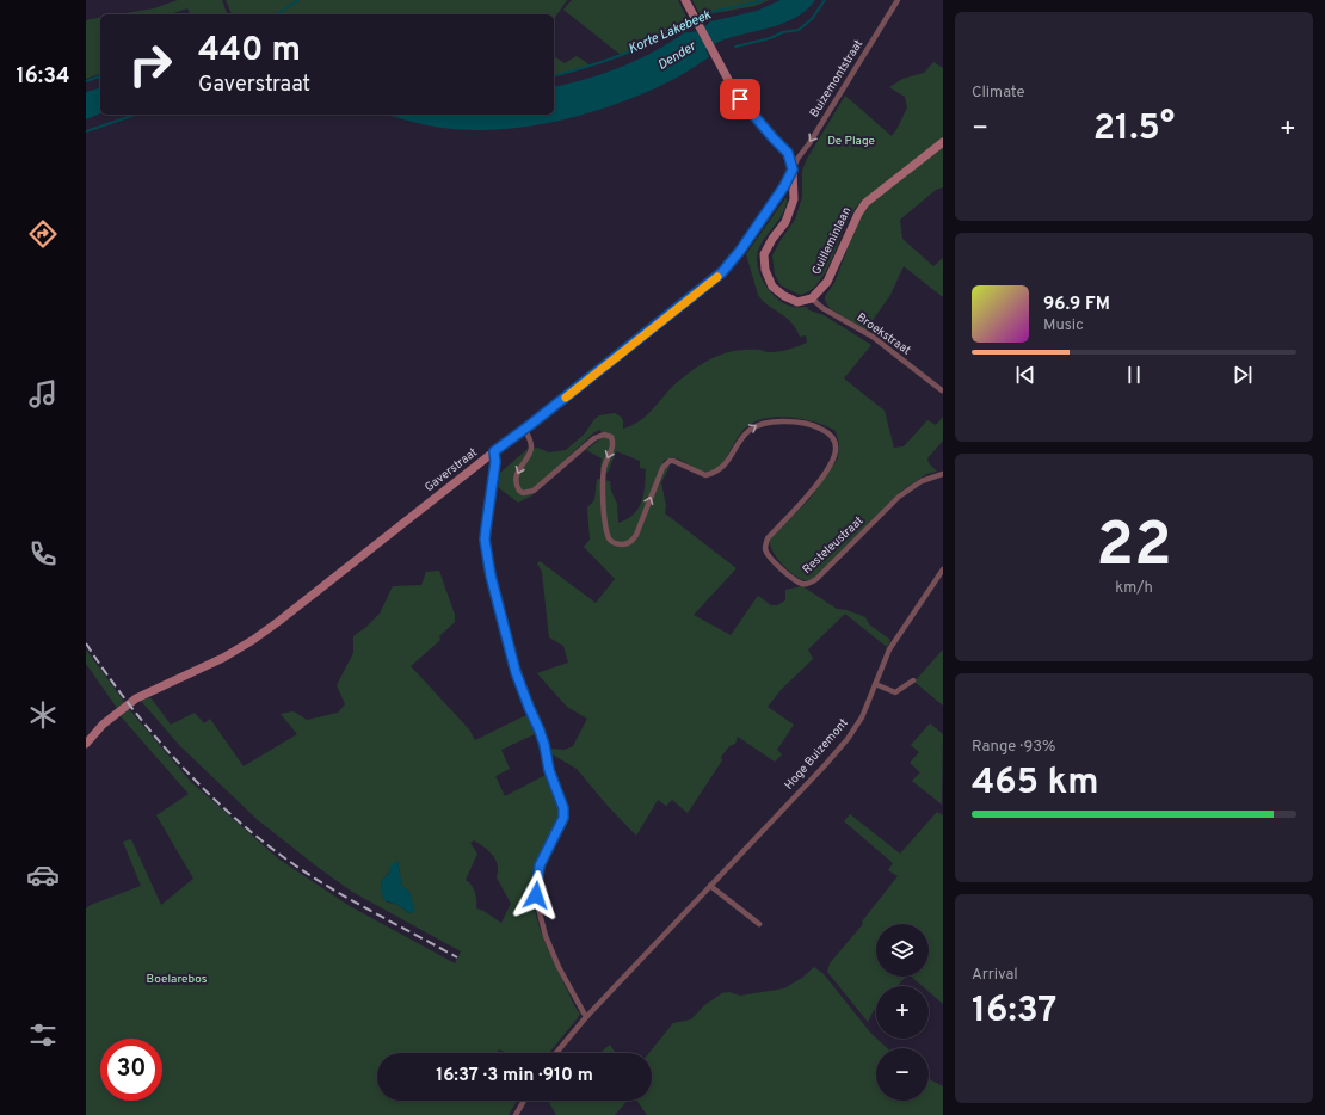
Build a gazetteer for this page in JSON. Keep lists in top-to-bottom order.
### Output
{
  "streets": {
    "street": [
      "Buizemontstraat",
      "Guilleminlaan",
      "Broekstraat",
      "Gaverstraat",
      "Resteleustraat",
      "Hoge Buizemont"
    ]
  },
  "crossings": [
    ["Buizemontstraat", "Gaverstraat"],
    ["Guilleminlaan", "Broekstraat"],
    ["Gaverstraat", "Resteleustraat"]
  ],
  "one_way": ["Buizemontstraat"],
  "water": ["Korte Lakebeek", "Dender"],
  "parks": ["De Plage", "Boelarebos"],
  "page": {
    "tabs": "16:34",
    "tile": [
      "Climate",
      ["22", "km/h"],
      ["Range · 93%", "465 km"],
      ["Arrival", "16:37"]
    ],
    "turn": ["440 m", "Gaverstraat"],
    "heat": ["−", "21.5°", "+"],
    "song": ["96.9 FM", "Music"],
    "map_buttons": ["+", "−"],
    "limit": "30",
    "trip": "16:37 · 3 min · 910 m"
  }
}
